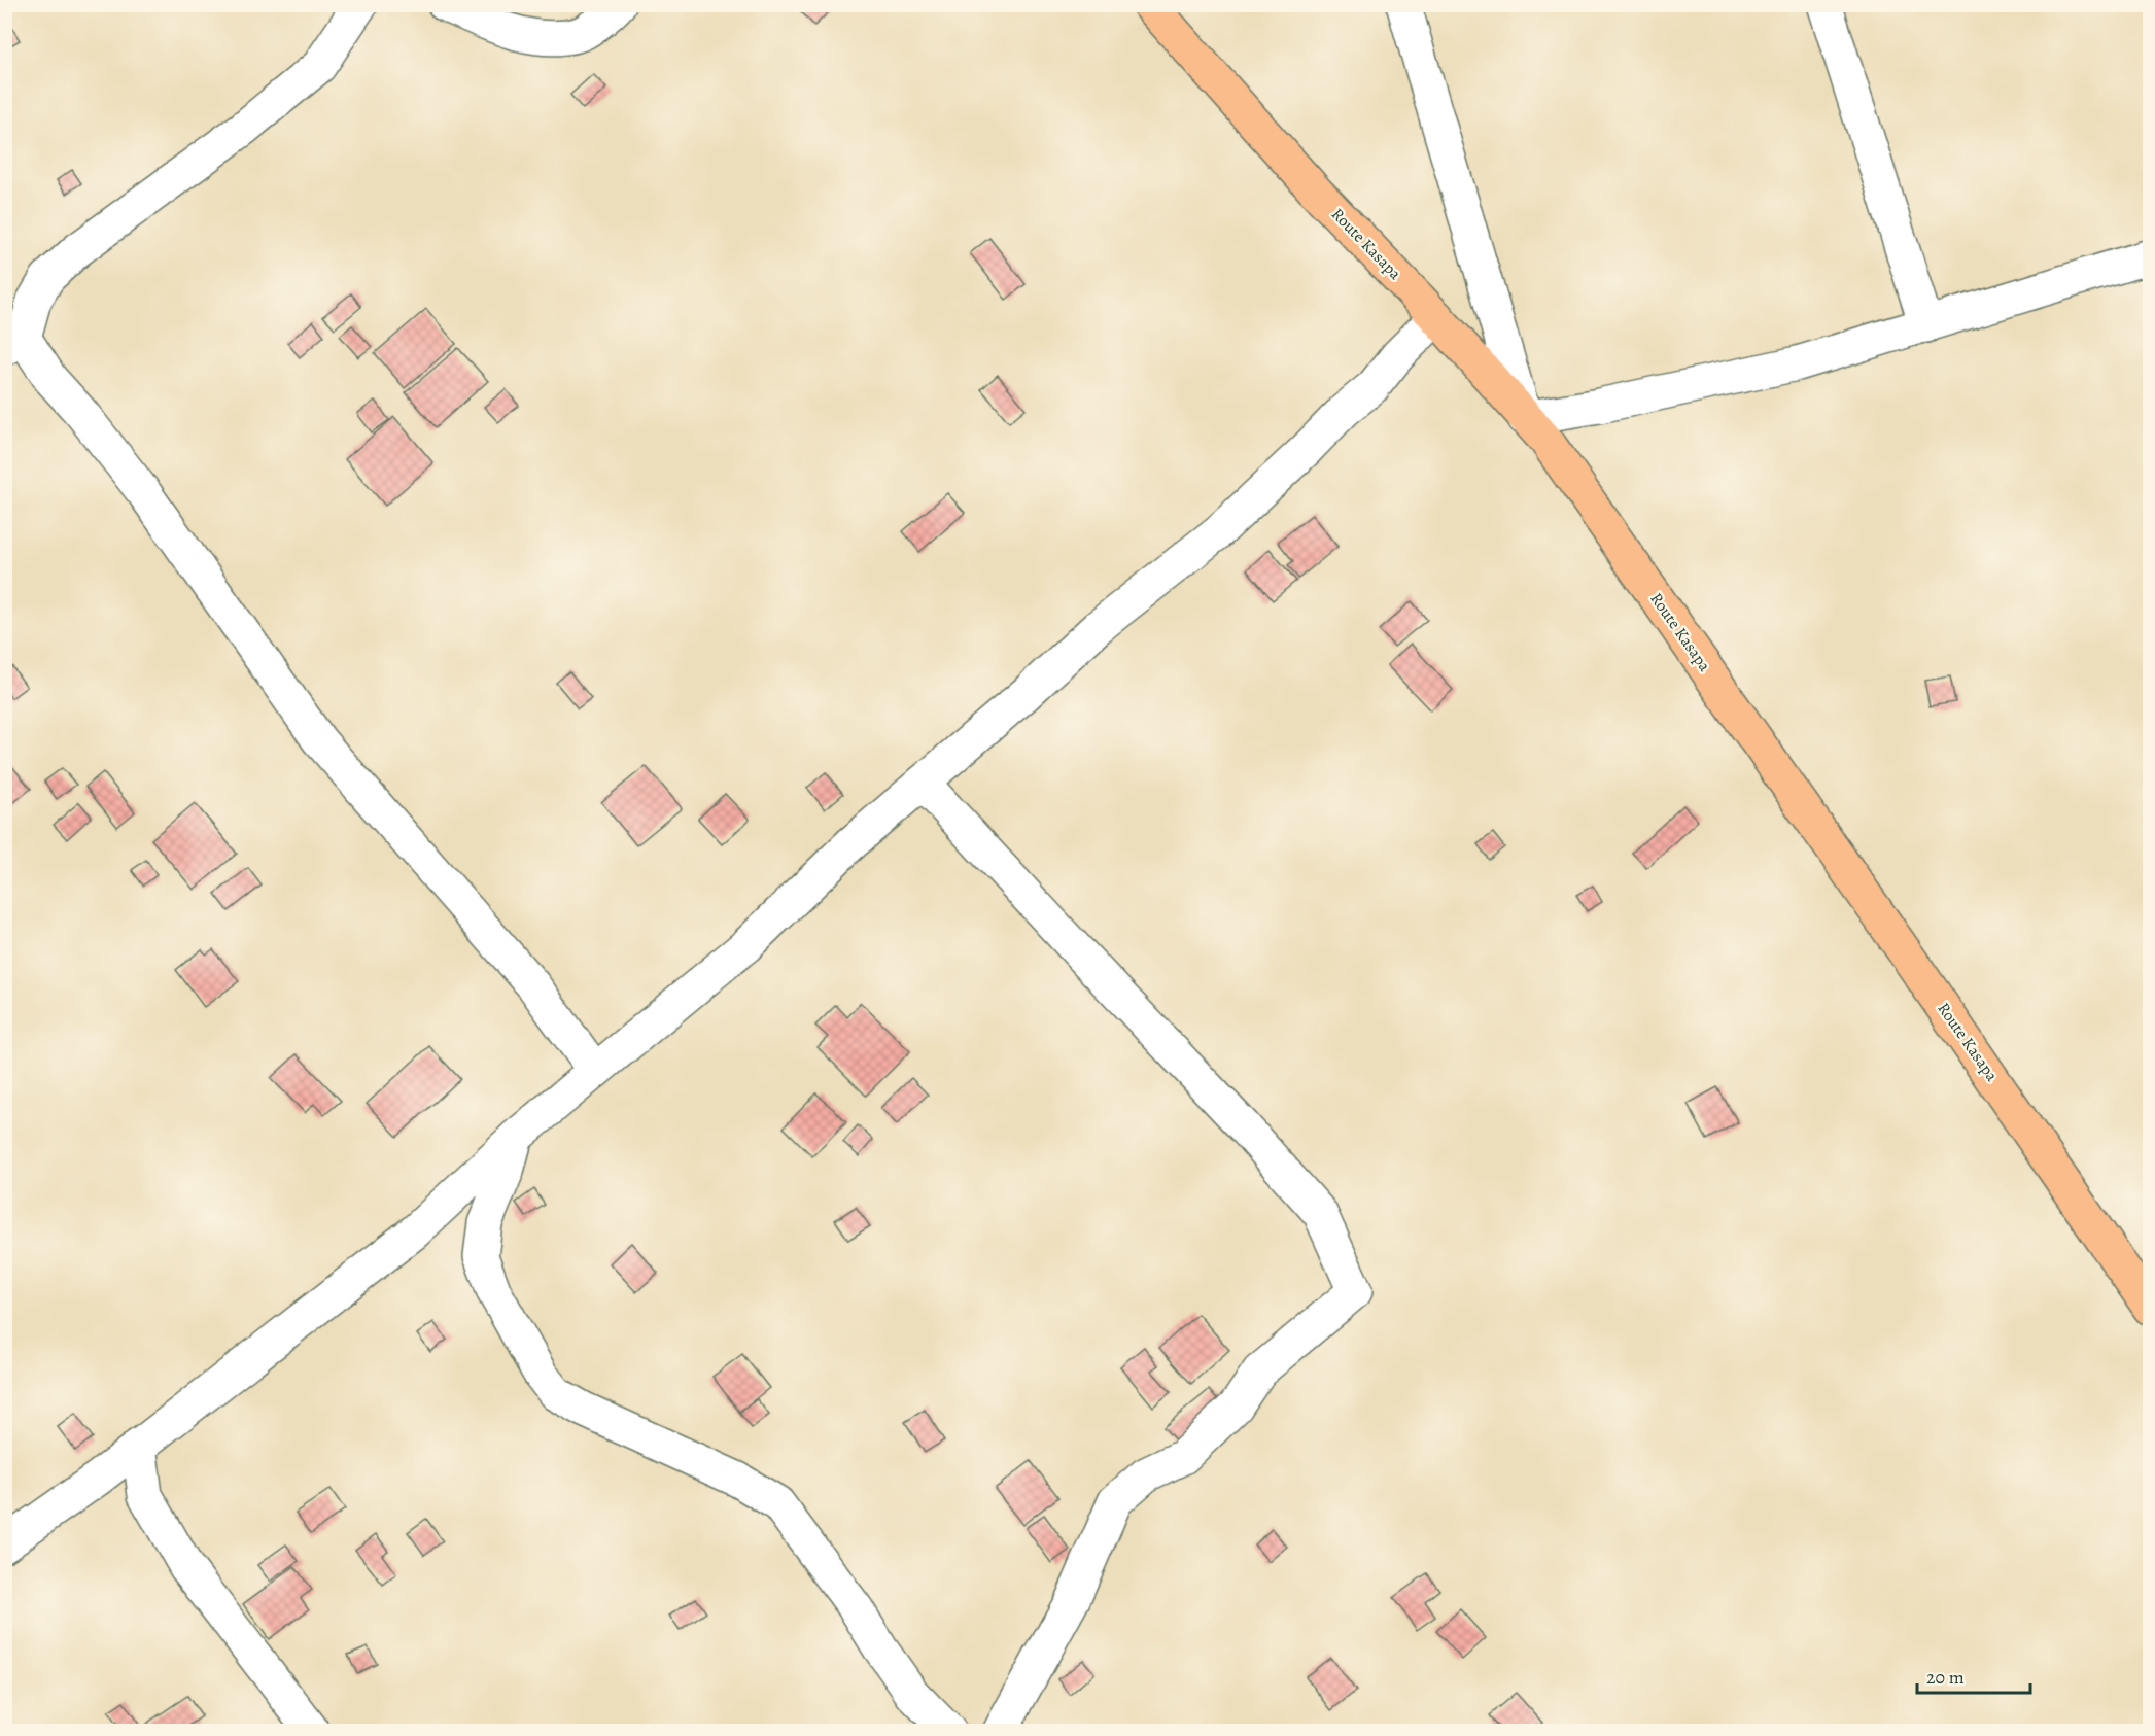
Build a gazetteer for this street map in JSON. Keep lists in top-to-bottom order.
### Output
{
  "streets": {
    "main road": ["Route Kasapa"]
  },
  "scale_bar": "20 m"
}
